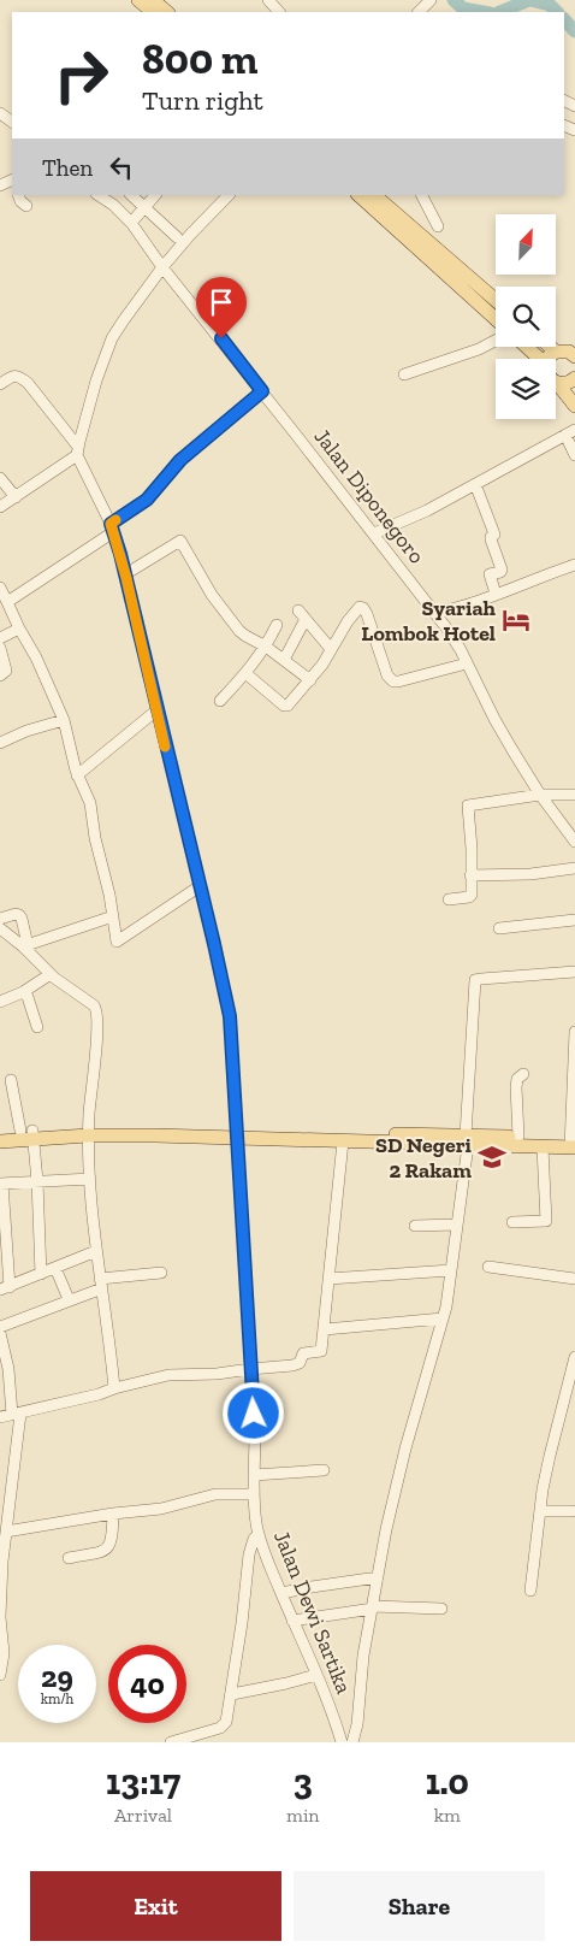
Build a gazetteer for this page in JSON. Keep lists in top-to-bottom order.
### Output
{
  "streets": {
    "street": ["Jalan Diponegoro", "Jalan Dewi Sartika"]
  },
  "places": {
    "hotel": ["Syariah Lombok Hotel"],
    "school or university": ["SD Negeri 2 Rakam"]
  },
  "north": "top right",
  "page": {
    "turn": ["800 m", "Turn right"],
    "then": "Then",
    "speed": "29 km/h",
    "limit": "40",
    "eta": [
      "13:17",
      "Arrival",
      "3",
      "min",
      "1.0",
      "km"
    ],
    "buttons": ["Exit", "Share"]
  }
}
